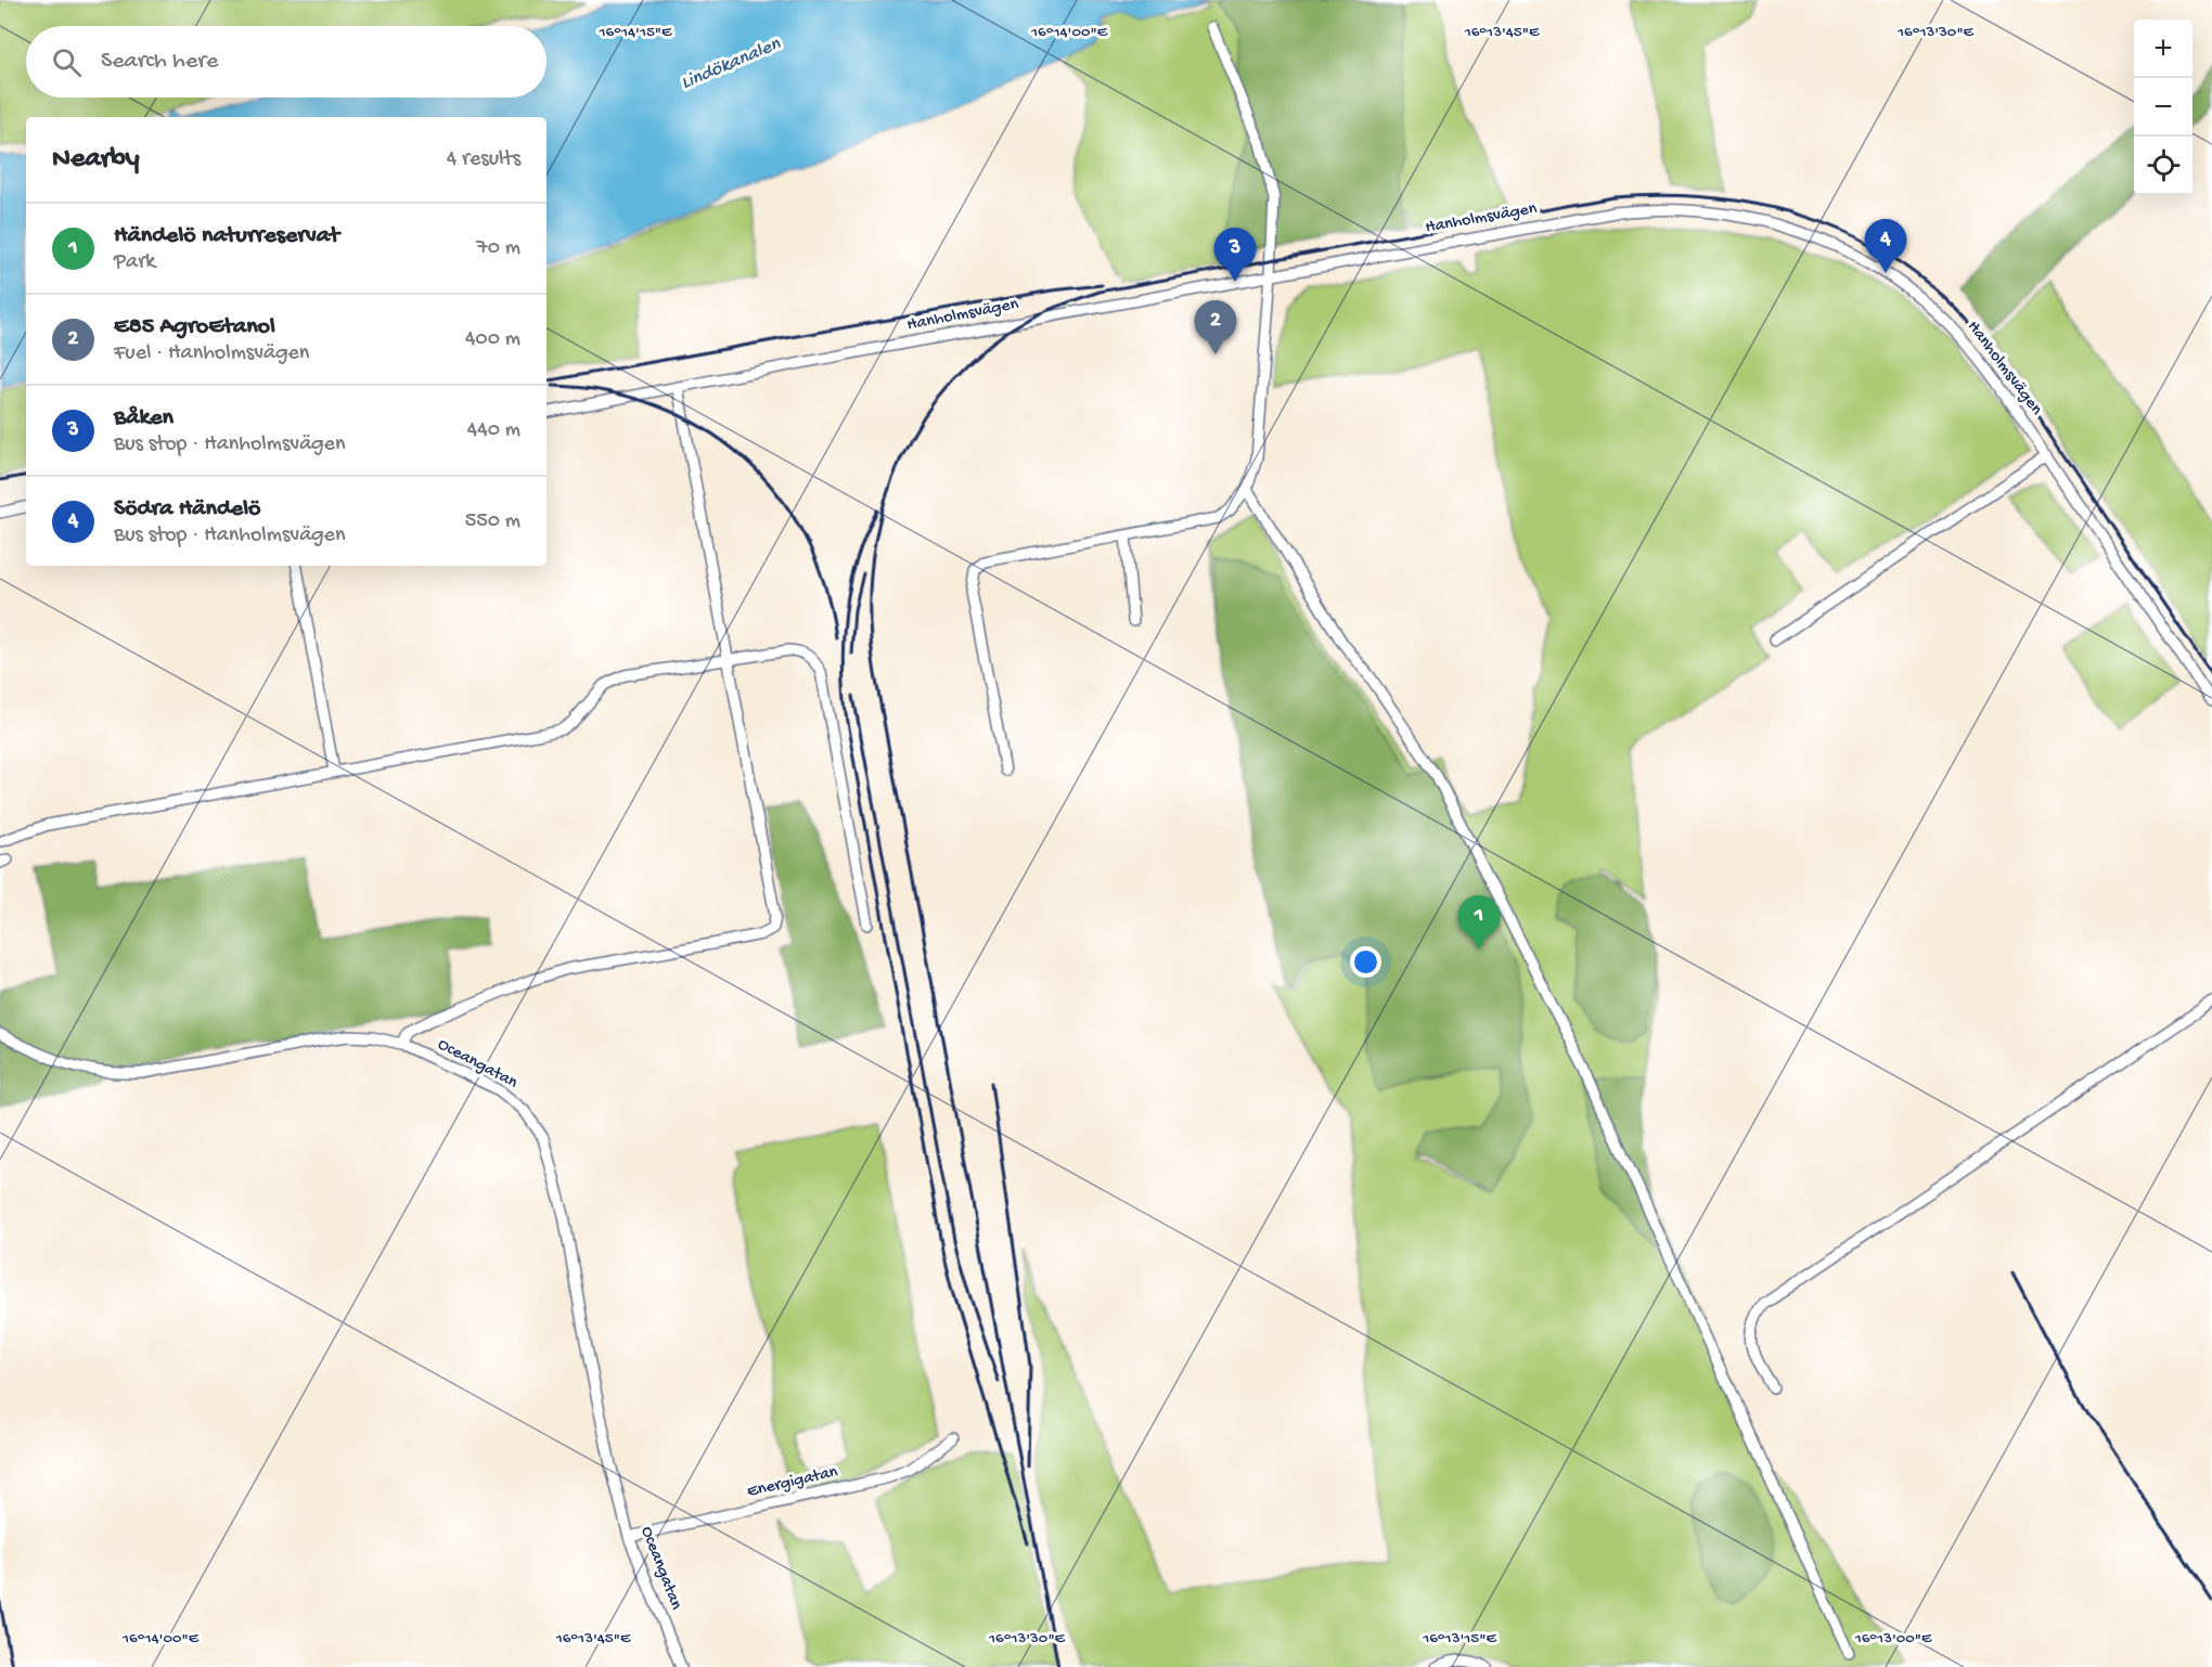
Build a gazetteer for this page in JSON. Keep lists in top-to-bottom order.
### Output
{
  "streets": {
    "street": ["Hanholmsvägen", "Oceangatan", "Energigatan"]
  },
  "crossings": [
    ["Oceangatan", "Energigatan"]
  ],
  "water": ["Lindökanalen"],
  "page": {
    "map_buttons": ["+", "−"],
    "search": "Search here",
    "heading": ["Nearby", "4 results"],
    "list": [
      {
        "mark": "1",
        "name": "Händelö naturreservat",
        "note": "Park",
        "value": "70 m"
      },
      {
        "mark": "2",
        "name": "E85 AgroEtanol",
        "note": "Fuel · Hanholmsvägen",
        "value": "400 m"
      },
      {
        "mark": "3",
        "name": "Båken",
        "note": "Bus stop · Hanholmsvägen",
        "value": "440 m"
      },
      {
        "mark": "4",
        "name": "Södra Händelö",
        "note": "Bus stop · Hanholmsvägen",
        "value": "550 m"
      }
    ],
    "pins": [
      "4",
      "3",
      "2",
      "1"
    ]
  },
  "coordinates": [
    "16°14'15\"E",
    "16°14'00\"E",
    "16°13'45\"E",
    "16°13'30\"E",
    "16°13'15\"E",
    "16°13'00\"E"
  ]
}
